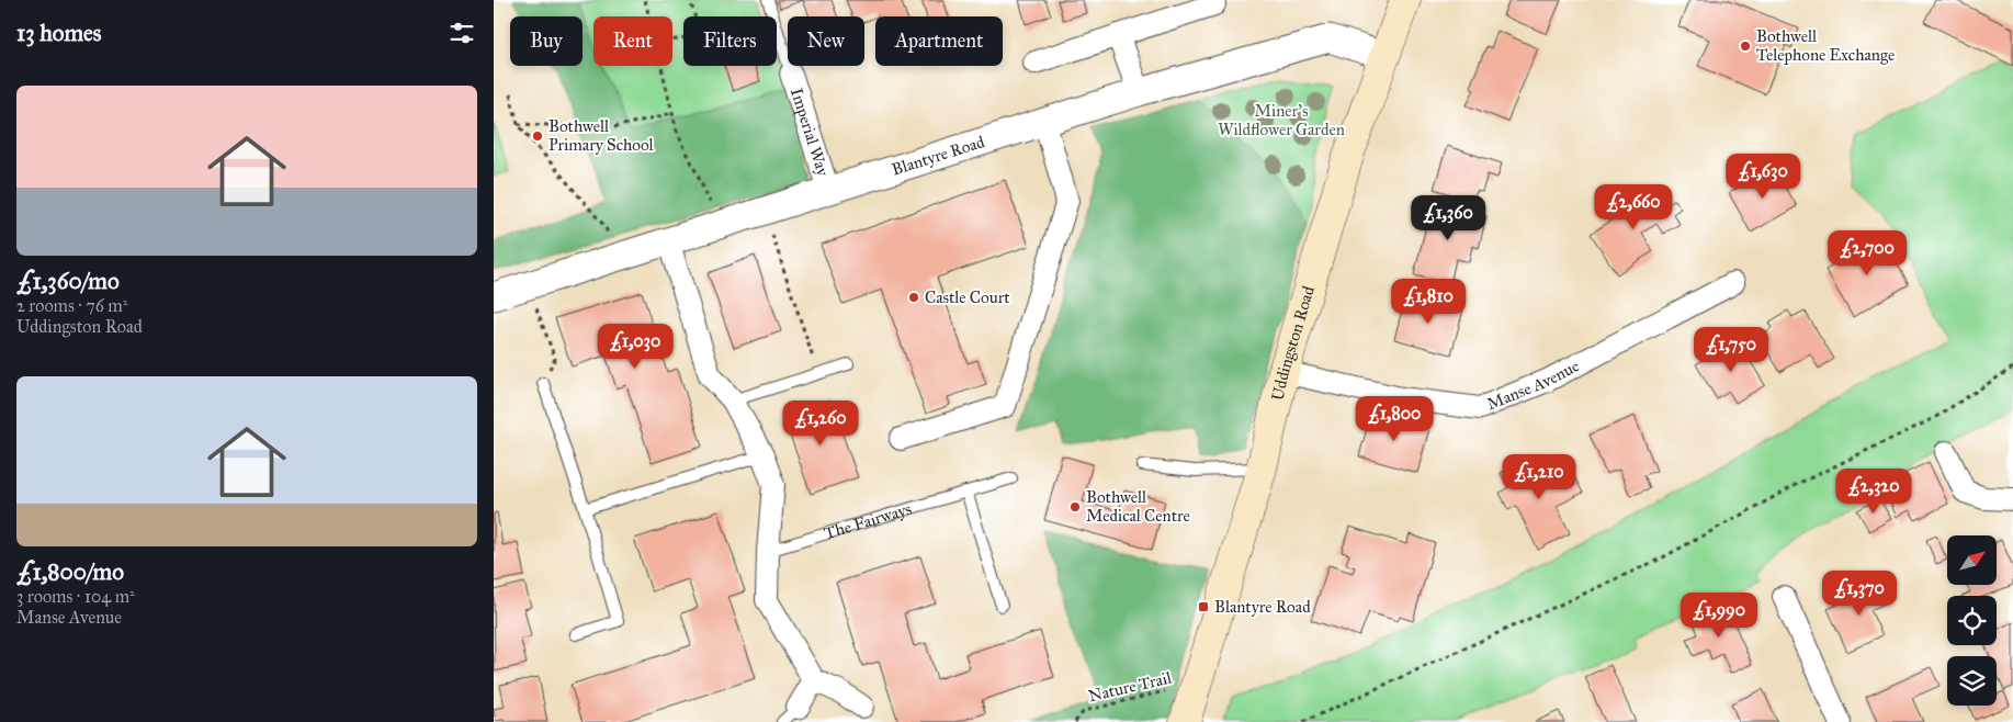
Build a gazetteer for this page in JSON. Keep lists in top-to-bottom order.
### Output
{
  "streets": {
    "main road": ["Uddingston Road"],
    "street": ["Imperial Way", "Blantyre Road", "Manse Avenue"],
    "lane": ["The Fairways"],
    "path": ["Nature Trail"]
  },
  "crossings": [
    ["Imperial Way", "Blantyre Road"],
    ["Blantyre Road", "Uddingston Road"],
    ["Uddingston Road", "Manse Avenue"],
    ["Uddingston Road", "Nature Trail"]
  ],
  "parks": ["Miner's Wildflower Garden"],
  "places": {
    "other": [
      "Bothwell Telephone Exchange",
      "Bothwell Primary School",
      "Castle Court",
      "Bothwell Medical Centre"
    ],
    "transit": ["Blantyre Road"]
  },
  "north": "top right",
  "page": {
    "heading": "13 homes",
    "chip": [
      "Buy",
      "Rent",
      "Filters",
      "New",
      "Apartment"
    ],
    "list": [
      {
        "name": "£1,360/mo",
        "note": "2 rooms · 76 m² · Uddingston Road"
      },
      {
        "name": "£1,800/mo",
        "note": "3 rooms · 104 m² · Manse Avenue"
      }
    ],
    "price": [
      "£1,630",
      "£2,660",
      "£1,360",
      "£2,700",
      "£1,810",
      "£1,030",
      "£1,750",
      "£1,800",
      "£1,260",
      "£1,210",
      "£2,320",
      "£1,370",
      "£1,990"
    ]
  }
}
